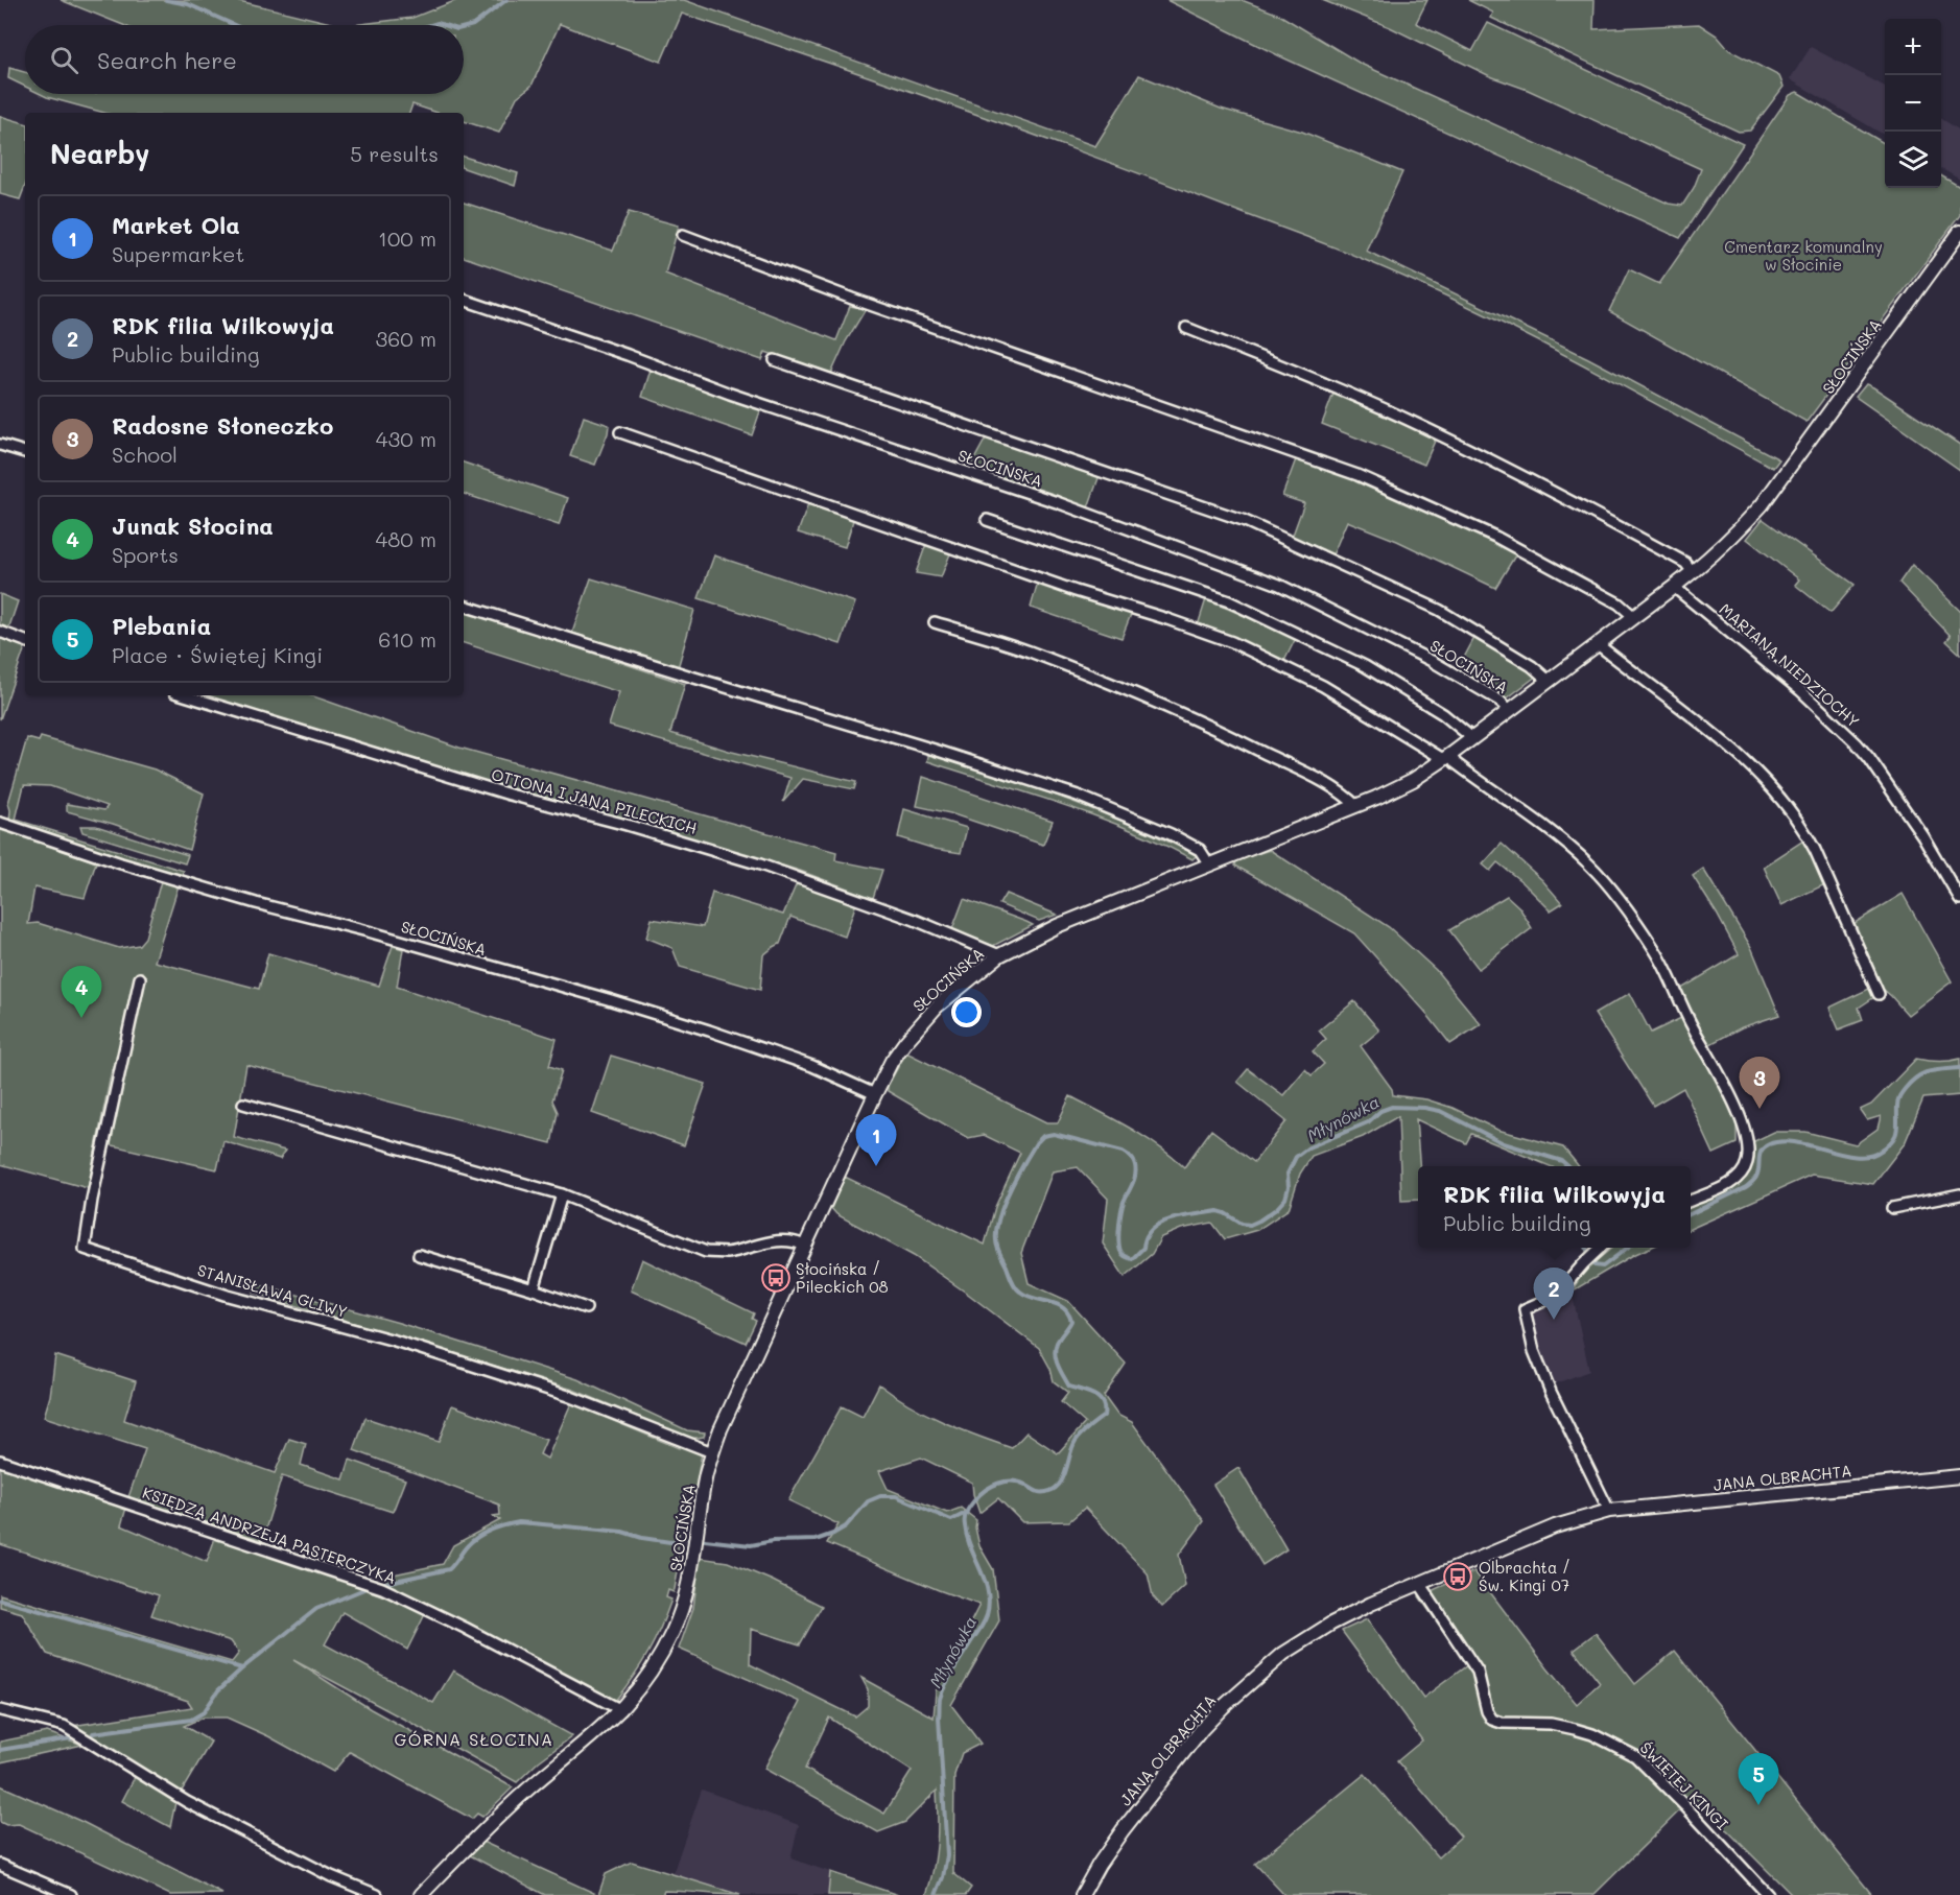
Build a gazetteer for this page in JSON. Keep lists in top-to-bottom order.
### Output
{
  "streets": {
    "street": [
      "SŁOCIŃSKA",
      "MARIANA NIEDZIOCHY",
      "OTTONA I JANA PILECKICH",
      "STANISŁAWA GLIWY",
      "JANA OLBRACHTA",
      "KSIĘDZA ANDRZEJA PASTERCZYKA",
      "ŚWIĘTEJ KINGI"
    ]
  },
  "crossings": [
    ["SŁOCIŃSKA", "MARIANA NIEDZIOCHY"],
    ["SŁOCIŃSKA", "OTTONA I JANA PILECKICH"],
    ["SŁOCIŃSKA", "STANISŁAWA GLIWY"],
    ["SŁOCIŃSKA", "KSIĘDZA ANDRZEJA PASTERCZYKA"],
    ["JANA OLBRACHTA", "ŚWIĘTEJ KINGI"]
  ],
  "districts": ["GÓRNA SŁOCINA"],
  "water": ["Młynówka"],
  "parks": ["Cmentarz komunalny w Słocinie"],
  "places": {
    "bus stop": ["Słocińska / Pileckich 08", "Olbrachta / Św. Kingi 07"]
  },
  "page": {
    "map_buttons": ["+", "−"],
    "search": "Search here",
    "heading": ["Nearby", "5 results"],
    "list": [
      {
        "mark": "1",
        "name": "Market Ola",
        "note": "Supermarket",
        "value": "100 m"
      },
      {
        "mark": "2",
        "name": "RDK filia Wilkowyja",
        "note": "Public building",
        "value": "360 m"
      },
      {
        "mark": "3",
        "name": "Radosne Słoneczko",
        "note": "School",
        "value": "430 m"
      },
      {
        "mark": "4",
        "name": "Junak Słocina",
        "note": "Sports",
        "value": "480 m"
      },
      {
        "mark": "5",
        "name": "Plebania",
        "note": "Place · Świętej Kingi",
        "value": "610 m"
      }
    ],
    "pins": [
      "4",
      "3",
      "1",
      "2",
      "5"
    ],
    "popup": ["RDK filia Wilkowyja", "Public building"]
  }
}
